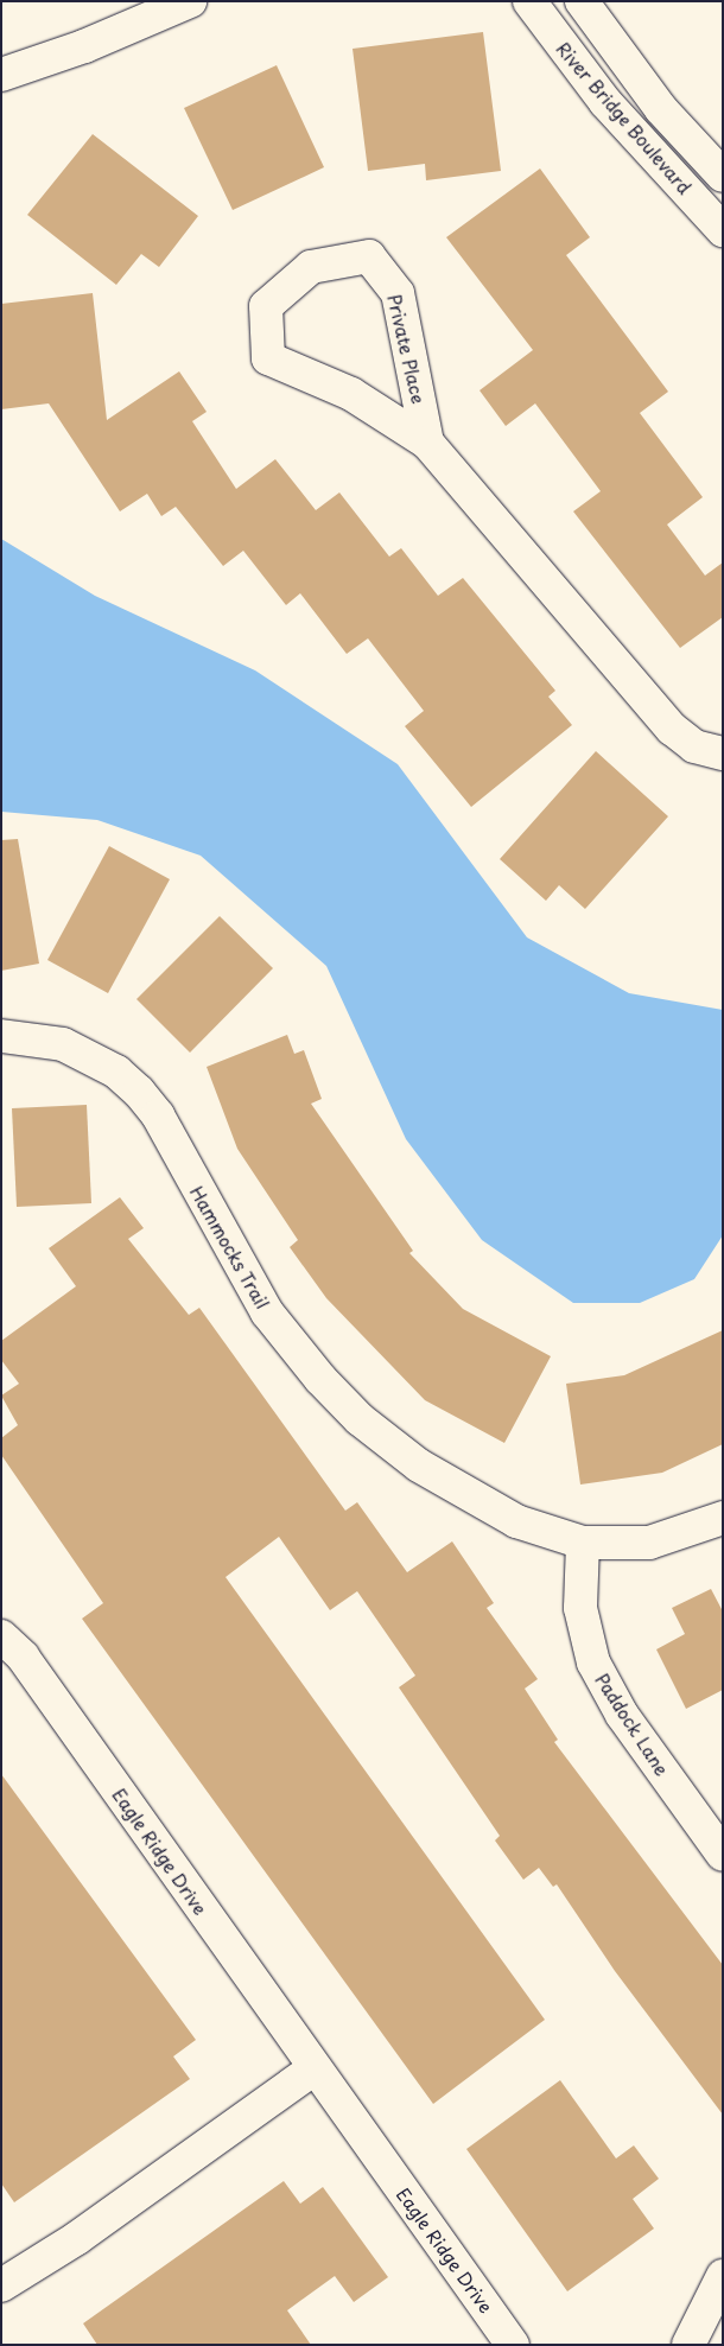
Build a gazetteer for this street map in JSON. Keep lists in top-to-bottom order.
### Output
{
  "streets": {
    "street": [
      "River Bridge Boulevard",
      "Private Place",
      "Hammocks Trail",
      "Paddock Lane",
      "Eagle Ridge Drive"
    ]
  },
  "crossings": [
    ["Hammocks Trail", "Paddock Lane"]
  ]
}
